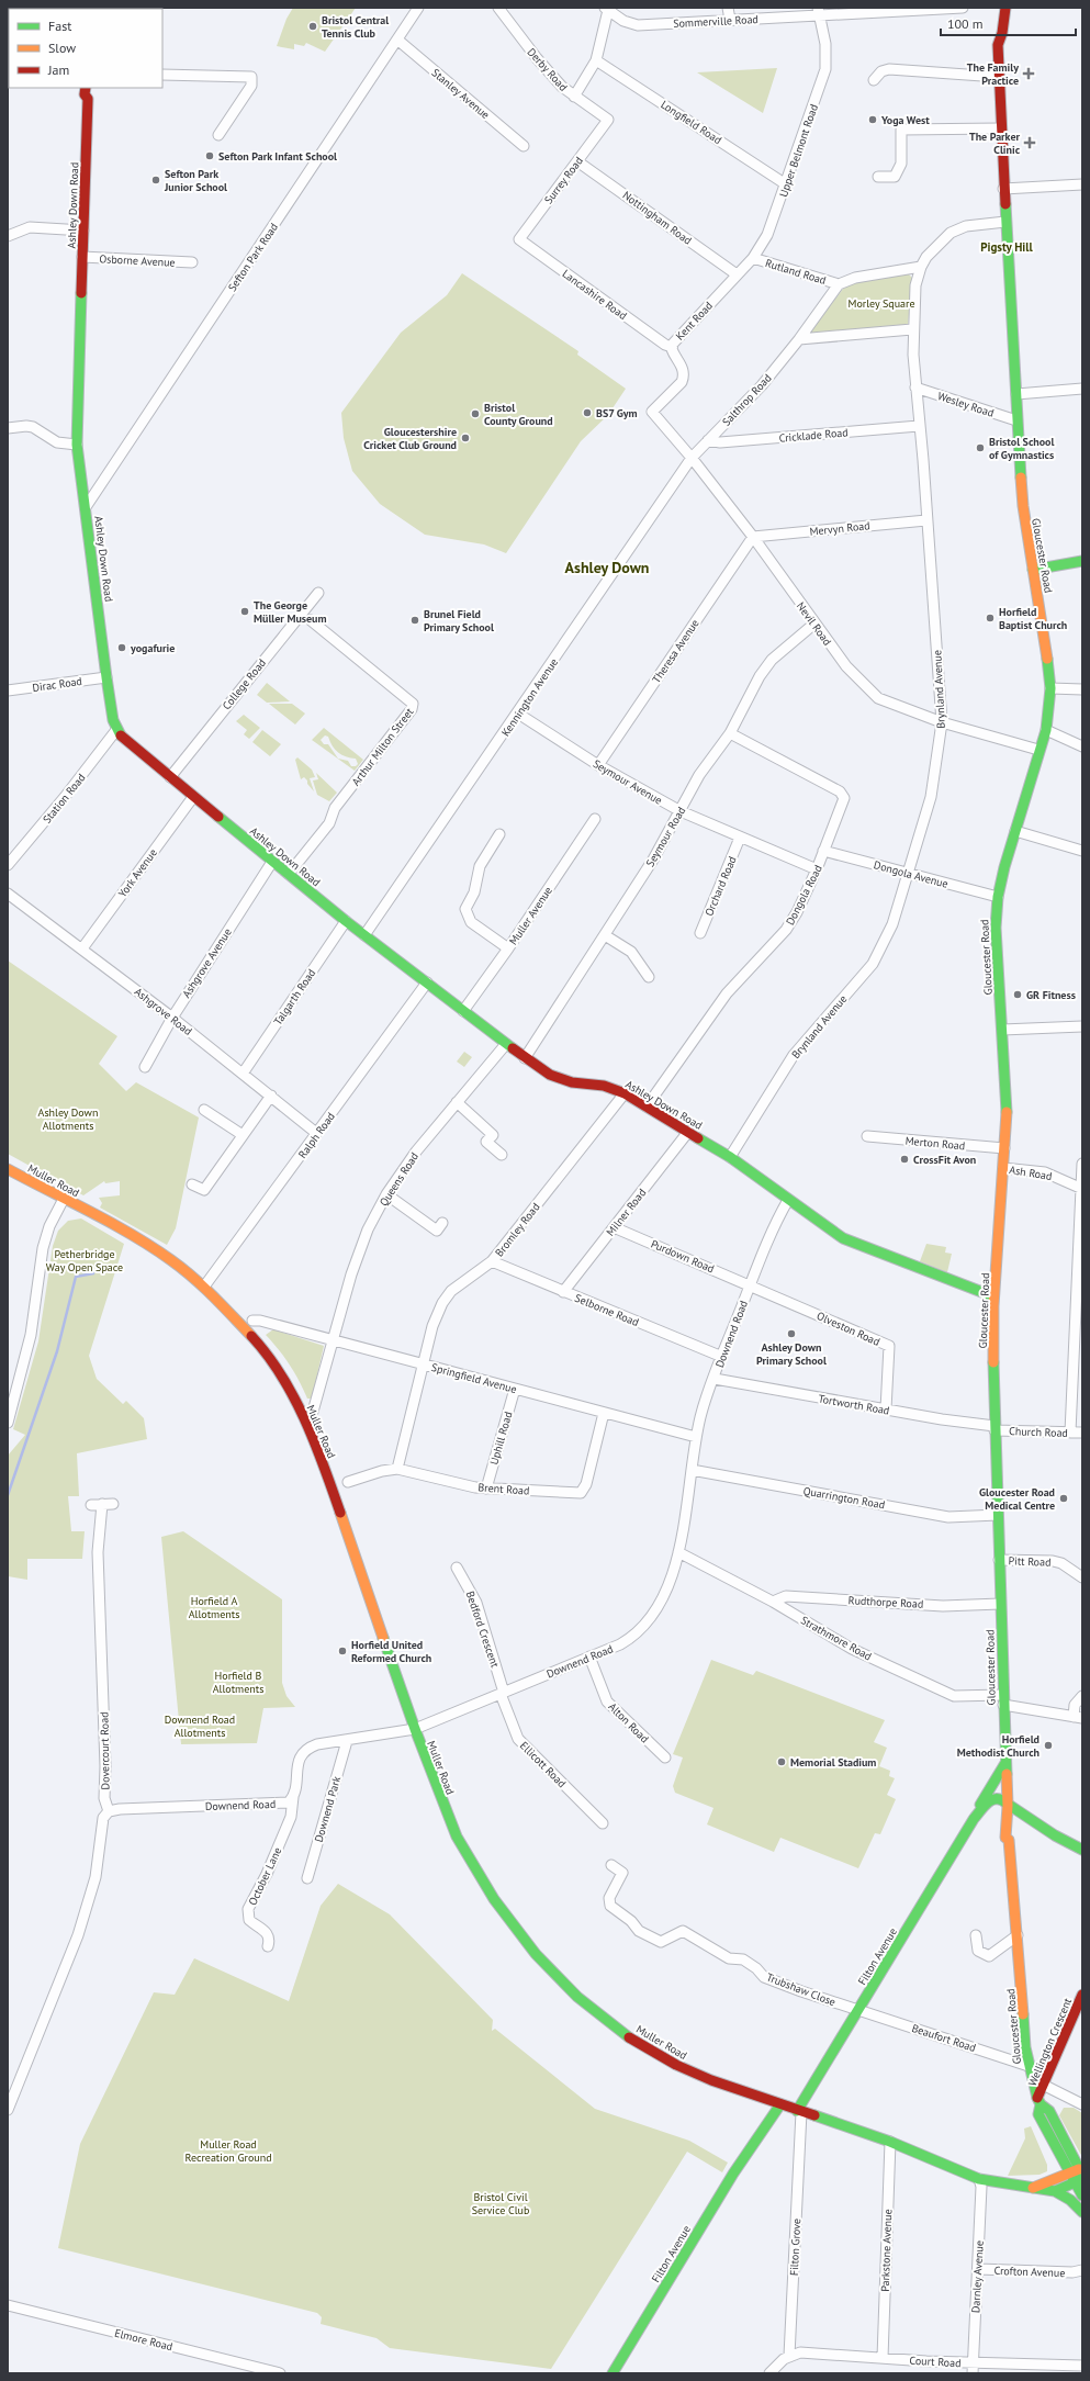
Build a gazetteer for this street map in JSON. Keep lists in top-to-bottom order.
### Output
{
  "streets": {
    "main road": [
      "Ashley Down Road",
      "Gloucester Road",
      "Muller Road",
      "Filton Avenue",
      "Wellington Crescent"
    ],
    "street": [
      "Sommerville Road",
      "Derby Road",
      "Stanley Avenue",
      "Longfield Road",
      "Upper Belmont Road",
      "Surrey Road",
      "Nottingham Road",
      "Sefton Park Road",
      "Osborne Avenue",
      "Rutland Road",
      "Lancashire Road",
      "Kent Road",
      "Salthrop Road",
      "Wesley Road",
      "Cricklade Road",
      "Mervyn Road",
      "Nevil Road",
      "Theresa Avenue",
      "Dirac Road",
      "College Road",
      "Brynland Avenue",
      "Kennington Avenue",
      "Arthur Milton Street",
      "Seymour Avenue",
      "Station Road",
      "Seymour Road",
      "York Avenue",
      "Dongola Avenue",
      "Orchard Road",
      "Dongola Road",
      "Muller Avenue",
      "Ashgrove Avenue",
      "Talgarth Road",
      "Ashgrove Road",
      "Ralph Road",
      "Merton Road",
      "Ash Road",
      "Queens Road",
      "Milner Road",
      "Bromley Road",
      "Purdown Road",
      "Selborne Road",
      "Olveston Road",
      "Downend Road",
      "Springfield Avenue",
      "Tortworth Road",
      "Church Road",
      "Uphill Road",
      "Brent Road",
      "Quarrington Road",
      "Pitt Road",
      "Rudthorpe Road",
      "Bedford Crescent",
      "Strathmore Road",
      "Alton Road",
      "Dovercourt Road",
      "Ellicott Road",
      "Downend Park",
      "October Lane",
      "Trubshaw Close",
      "Beaufort Road",
      "Filton Grove",
      "Parkstone Avenue",
      "Crofton Avenue",
      "Darnley Avenue",
      "Elmore Road",
      "Court Road"
    ]
  },
  "crossings": [
    ["Sommerville Road", "Upper Belmont Road"],
    ["Derby Road", "Surrey Road"],
    ["Stanley Avenue", "Sefton Park Road"],
    ["Longfield Road", "Upper Belmont Road"],
    ["Upper Belmont Road", "Nottingham Road"],
    ["Upper Belmont Road", "Rutland Road"],
    ["Upper Belmont Road", "Kent Road"],
    ["Surrey Road", "Nottingham Road"],
    ["Surrey Road", "Lancashire Road"],
    ["Ashley Down Road", "Sefton Park Road"],
    ["Ashley Down Road", "Osborne Avenue"],
    ["Ashley Down Road", "Gloucester Road"],
    ["Ashley Down Road", "Dirac Road"],
    ["Ashley Down Road", "College Road"],
    ["Ashley Down Road", "Brynland Avenue"],
    ["Ashley Down Road", "Kennington Avenue"],
    ["Ashley Down Road", "Arthur Milton Street"],
    ["Ashley Down Road", "Station Road"],
    ["Ashley Down Road", "Seymour Road"],
    ["Ashley Down Road", "York Avenue"],
    ["Ashley Down Road", "Dongola Road"],
    ["Ashley Down Road", "Muller Avenue"],
    ["Ashley Down Road", "Ashgrove Avenue"],
    ["Ashley Down Road", "Talgarth Road"],
    ["Ashley Down Road", "Ralph Road"],
    ["Ashley Down Road", "Queens Road"],
    ["Ashley Down Road", "Milner Road"],
    ["Ashley Down Road", "Bromley Road"],
    ["Ashley Down Road", "Downend Road"],
    ["Nottingham Road", "Kent Road"],
    ["Lancashire Road", "Kent Road"],
    ["Kent Road", "Nevil Road"],
    ["Salthrop Road", "Cricklade Road"],
    ["Salthrop Road", "Nevil Road"],
    ["Salthrop Road", "Kennington Avenue"],
    ["Wesley Road", "Gloucester Road"],
    ["Wesley Road", "Brynland Avenue"],
    ["Cricklade Road", "Brynland Avenue"],
    ["Mervyn Road", "Nevil Road"],
    ["Mervyn Road", "Theresa Avenue"],
    ["Mervyn Road", "Brynland Avenue"],
    ["Gloucester Road", "Nevil Road"],
    ["Gloucester Road", "Brynland Avenue"],
    ["Gloucester Road", "Dongola Avenue"],
    ["Gloucester Road", "Merton Road"],
    ["Gloucester Road", "Ash Road"],
    ["Gloucester Road", "Muller Road"],
    ["Gloucester Road", "Tortworth Road"],
    ["Gloucester Road", "Church Road"],
    ["Gloucester Road", "Quarrington Road"],
    ["Gloucester Road", "Pitt Road"],
    ["Gloucester Road", "Rudthorpe Road"],
    ["Gloucester Road", "Strathmore Road"],
    ["Gloucester Road", "Filton Avenue"],
    ["Gloucester Road", "Beaufort Road"],
    ["Gloucester Road", "Wellington Crescent"],
    ["Nevil Road", "Theresa Avenue"],
    ["Nevil Road", "Brynland Avenue"],
    ["Nevil Road", "Kennington Avenue"],
    ["Nevil Road", "Seymour Road"],
    ["Theresa Avenue", "Seymour Avenue"],
    ["Brynland Avenue", "Dongola Avenue"],
    ["Kennington Avenue", "Seymour Avenue"],
    ["Seymour Avenue", "Seymour Road"],
    ["Seymour Avenue", "Orchard Road"],
    ["Seymour Avenue", "Dongola Road"],
    ["Seymour Road", "Dongola Road"],
    ["York Avenue", "Ashgrove Road"],
    ["Dongola Avenue", "Dongola Road"],
    ["Ashgrove Avenue", "Ashgrove Road"],
    ["Talgarth Road", "Ashgrove Road"],
    ["Ashgrove Road", "Ralph Road"],
    ["Ralph Road", "Muller Road"],
    ["Queens Road", "Springfield Avenue"],
    ["Muller Road", "Downend Road"],
    ["Muller Road", "Brent Road"],
    ["Muller Road", "Filton Avenue"],
    ["Muller Road", "Filton Grove"],
    ["Muller Road", "Parkstone Avenue"],
    ["Muller Road", "Darnley Avenue"],
    ["Milner Road", "Purdown Road"],
    ["Milner Road", "Selborne Road"],
    ["Bromley Road", "Selborne Road"],
    ["Bromley Road", "Springfield Avenue"],
    ["Bromley Road", "Brent Road"],
    ["Purdown Road", "Olveston Road"],
    ["Purdown Road", "Downend Road"],
    ["Selborne Road", "Downend Road"],
    ["Olveston Road", "Downend Road"],
    ["Olveston Road", "Tortworth Road"],
    ["Downend Road", "Springfield Avenue"],
    ["Downend Road", "Tortworth Road"],
    ["Downend Road", "Quarrington Road"],
    ["Downend Road", "Bedford Crescent"],
    ["Downend Road", "Strathmore Road"],
    ["Downend Road", "Alton Road"],
    ["Downend Road", "Dovercourt Road"],
    ["Downend Road", "Ellicott Road"],
    ["Downend Road", "Downend Park"],
    ["Downend Road", "October Lane"],
    ["Springfield Avenue", "Uphill Road"],
    ["Springfield Avenue", "Brent Road"],
    ["Tortworth Road", "Church Road"],
    ["Uphill Road", "Brent Road"],
    ["Rudthorpe Road", "Strathmore Road"],
    ["Bedford Crescent", "Ellicott Road"],
    ["Filton Avenue", "Trubshaw Close"],
    ["Filton Avenue", "Beaufort Road"],
    ["Filton Avenue", "Filton Grove"],
    ["Trubshaw Close", "Beaufort Road"],
    ["Filton Grove", "Court Road"],
    ["Parkstone Avenue", "Court Road"],
    ["Crofton Avenue", "Darnley Avenue"],
    ["Darnley Avenue", "Court Road"]
  ],
  "districts": ["Pigsty Hill", "Ashley Down"],
  "parks": [
    "Morley Square",
    "Ashley Down Allotments",
    "Petherbridge Way Open Space",
    "Horfield A Allotments",
    "Horfield B Allotments",
    "Downend Road Allotments",
    "Muller Road Recreation Ground",
    "Bristol Civil Service Club"
  ],
  "places": {
    "other": [
      "Bristol Central Tennis Club",
      "Yoga West",
      "Sefton Park Infant School",
      "Sefton Park Junior School",
      "BS7 Gym",
      "Bristol County Ground",
      "Gloucestershire Cricket Club Ground",
      "Bristol School of Gymnastics",
      "The George Müller Museum",
      "Horfield Baptist Church",
      "Brunel Field Primary School",
      "yogafurie",
      "GR Fitness",
      "CrossFit Avon",
      "Ashley Down Primary School",
      "Gloucester Road Medical Centre",
      "Horfield United Reformed Church",
      "Horfield Methodist Church",
      "Memorial Stadium"
    ],
    "health": ["The Family Practice", "The Parker Clinic"]
  },
  "legend": ["Fast", "Slow", "Jam"],
  "scale_bar": "100 m"
}
